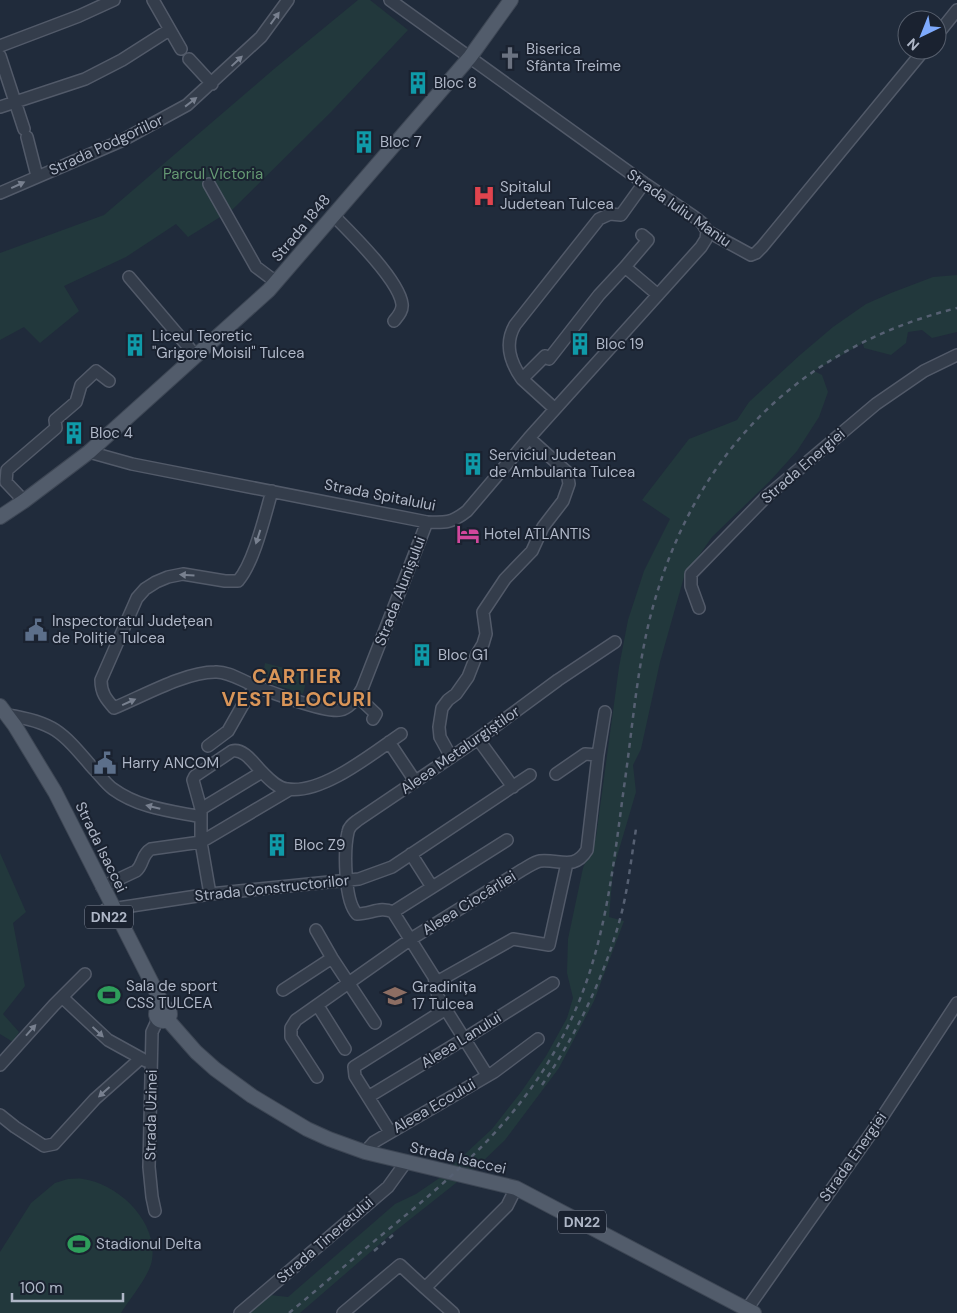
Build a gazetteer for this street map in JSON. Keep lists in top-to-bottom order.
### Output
{
  "streets": {
    "main road": ["Strada 1848", "Strada Isaccei", "DN22"],
    "street": [
      "Strada Podgoriilor",
      "Strada Iuliu Maniu",
      "Strada Energiei",
      "Strada Spitalului",
      "Strada Alunișului",
      "Aleea Metalurgiștilor",
      "Strada Constructorilor",
      "Aleea Ciocârliei",
      "Aleea Lanului",
      "Aleea Ecoului",
      "Strada Uzinei",
      "Strada Tineretului"
    ]
  },
  "crossings": [
    ["Strada Iuliu Maniu", "Strada 1848"],
    ["Strada Iuliu Maniu", "Strada Spitalului"],
    ["Strada 1848", "Strada Spitalului"],
    ["Strada Energiei", "Strada Isaccei"],
    ["Strada Spitalului", "Strada Alunișului"],
    ["Aleea Metalurgiștilor", "Strada Constructorilor"],
    ["Strada Isaccei", "Strada Constructorilor"],
    ["Strada Isaccei", "Aleea Ecoului"],
    ["Strada Isaccei", "Strada Uzinei"],
    ["Strada Isaccei", "Strada Tineretului"],
    ["Aleea Ciocârliei", "Aleea Ecoului"],
    ["Aleea Lanului", "Aleea Ecoului"]
  ],
  "districts": ["CARTIER VEST BLOCURI"],
  "parks": ["Parcul Victoria"],
  "places": {
    "church": ["Biserica Sfânta Treime"],
    "building": [
      "Bloc 8",
      "Bloc 7",
      "Bloc 19",
      "Liceul Teoretic \"Grigore Moisil\" Tulcea",
      "Bloc 4",
      "Serviciul Judetean de Ambulanta Tulcea",
      "Bloc G1",
      "Bloc Z9"
    ],
    "hospital": ["Spitalul Judetean Tulcea"],
    "hotel": ["Hotel ATLANTIS"],
    "public building": ["Inspectoratul Județean de Poliție Tulcea", "Harry ANCOM"],
    "sports": ["Sala de sport CSS TULCEA", "Stadionul Delta"],
    "school or university": ["Gradinița 17 Tulcea"]
  },
  "scale_bar": "100 m",
  "north": "bottom left"
}
